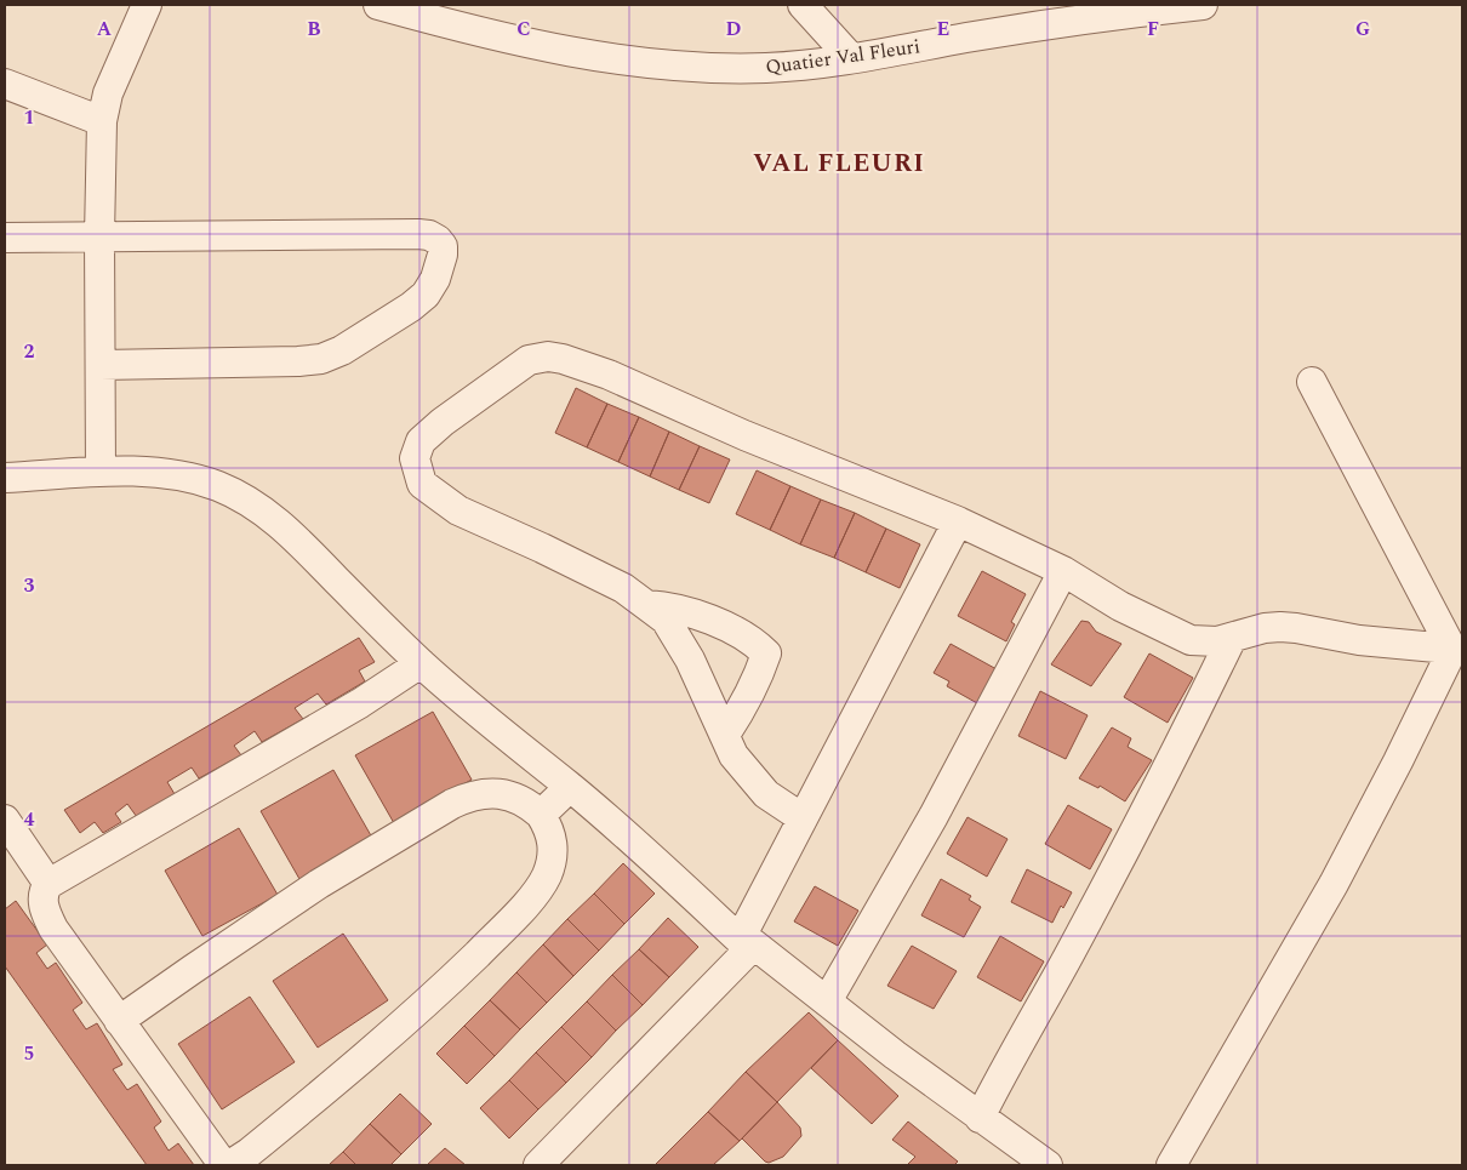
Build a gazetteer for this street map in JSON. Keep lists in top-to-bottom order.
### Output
{
  "streets": {
    "street": ["Quatier Val Fleuri"]
  },
  "districts": ["VAL FLEURI"],
  "grid": {
    "columns": [
      "A",
      "B",
      "C",
      "D",
      "E",
      "F",
      "G"
    ],
    "rows": [
      "1",
      "2",
      "3",
      "4",
      "5"
    ]
  }
}
